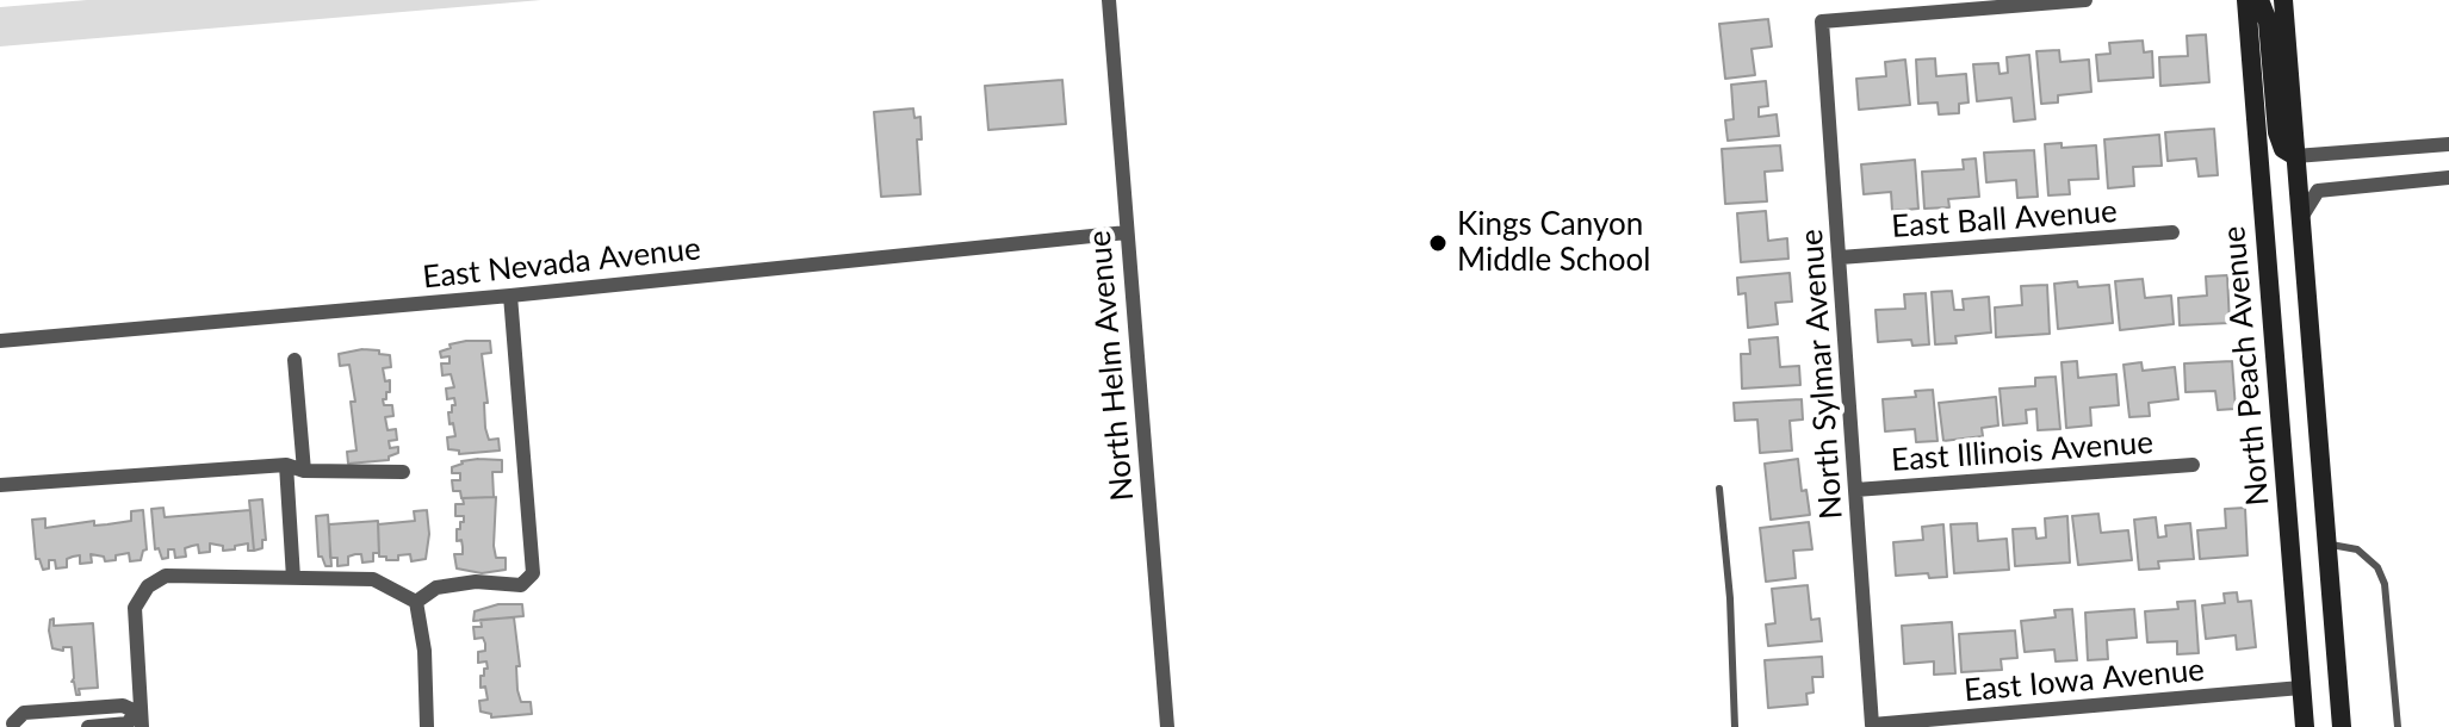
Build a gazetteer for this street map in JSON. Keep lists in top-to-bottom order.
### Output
{
  "streets": {
    "main road": ["North Peach Avenue"],
    "street": [
      "East Ball Avenue",
      "East Nevada Avenue",
      "North Helm Avenue",
      "North Sylmar Avenue",
      "East Illinois Avenue",
      "East Iowa Avenue"
    ]
  },
  "crossings": [
    ["East Ball Avenue", "North Sylmar Avenue"],
    ["East Nevada Avenue", "North Helm Avenue"],
    ["North Peach Avenue", "East Iowa Avenue"],
    ["North Sylmar Avenue", "East Illinois Avenue"],
    ["North Sylmar Avenue", "East Iowa Avenue"]
  ],
  "places": ["Kings Canyon Middle School"]
}
